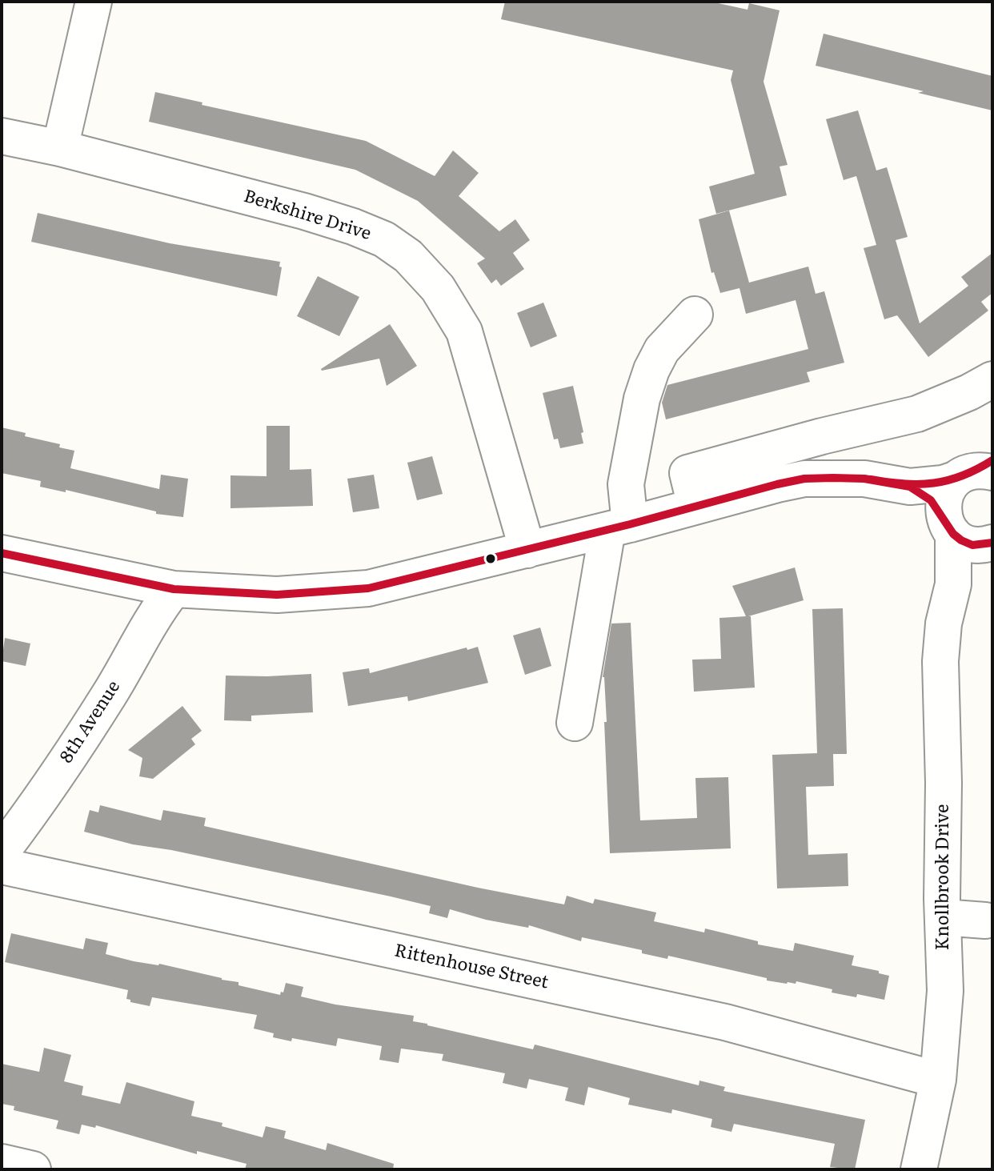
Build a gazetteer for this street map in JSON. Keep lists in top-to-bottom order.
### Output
{
  "streets": {
    "street": [
      "Berkshire Drive",
      "8th Avenue",
      "Knollbrook Drive",
      "Rittenhouse Street"
    ]
  },
  "crossings": [
    ["Knollbrook Drive", "Rittenhouse Street"]
  ]
}
